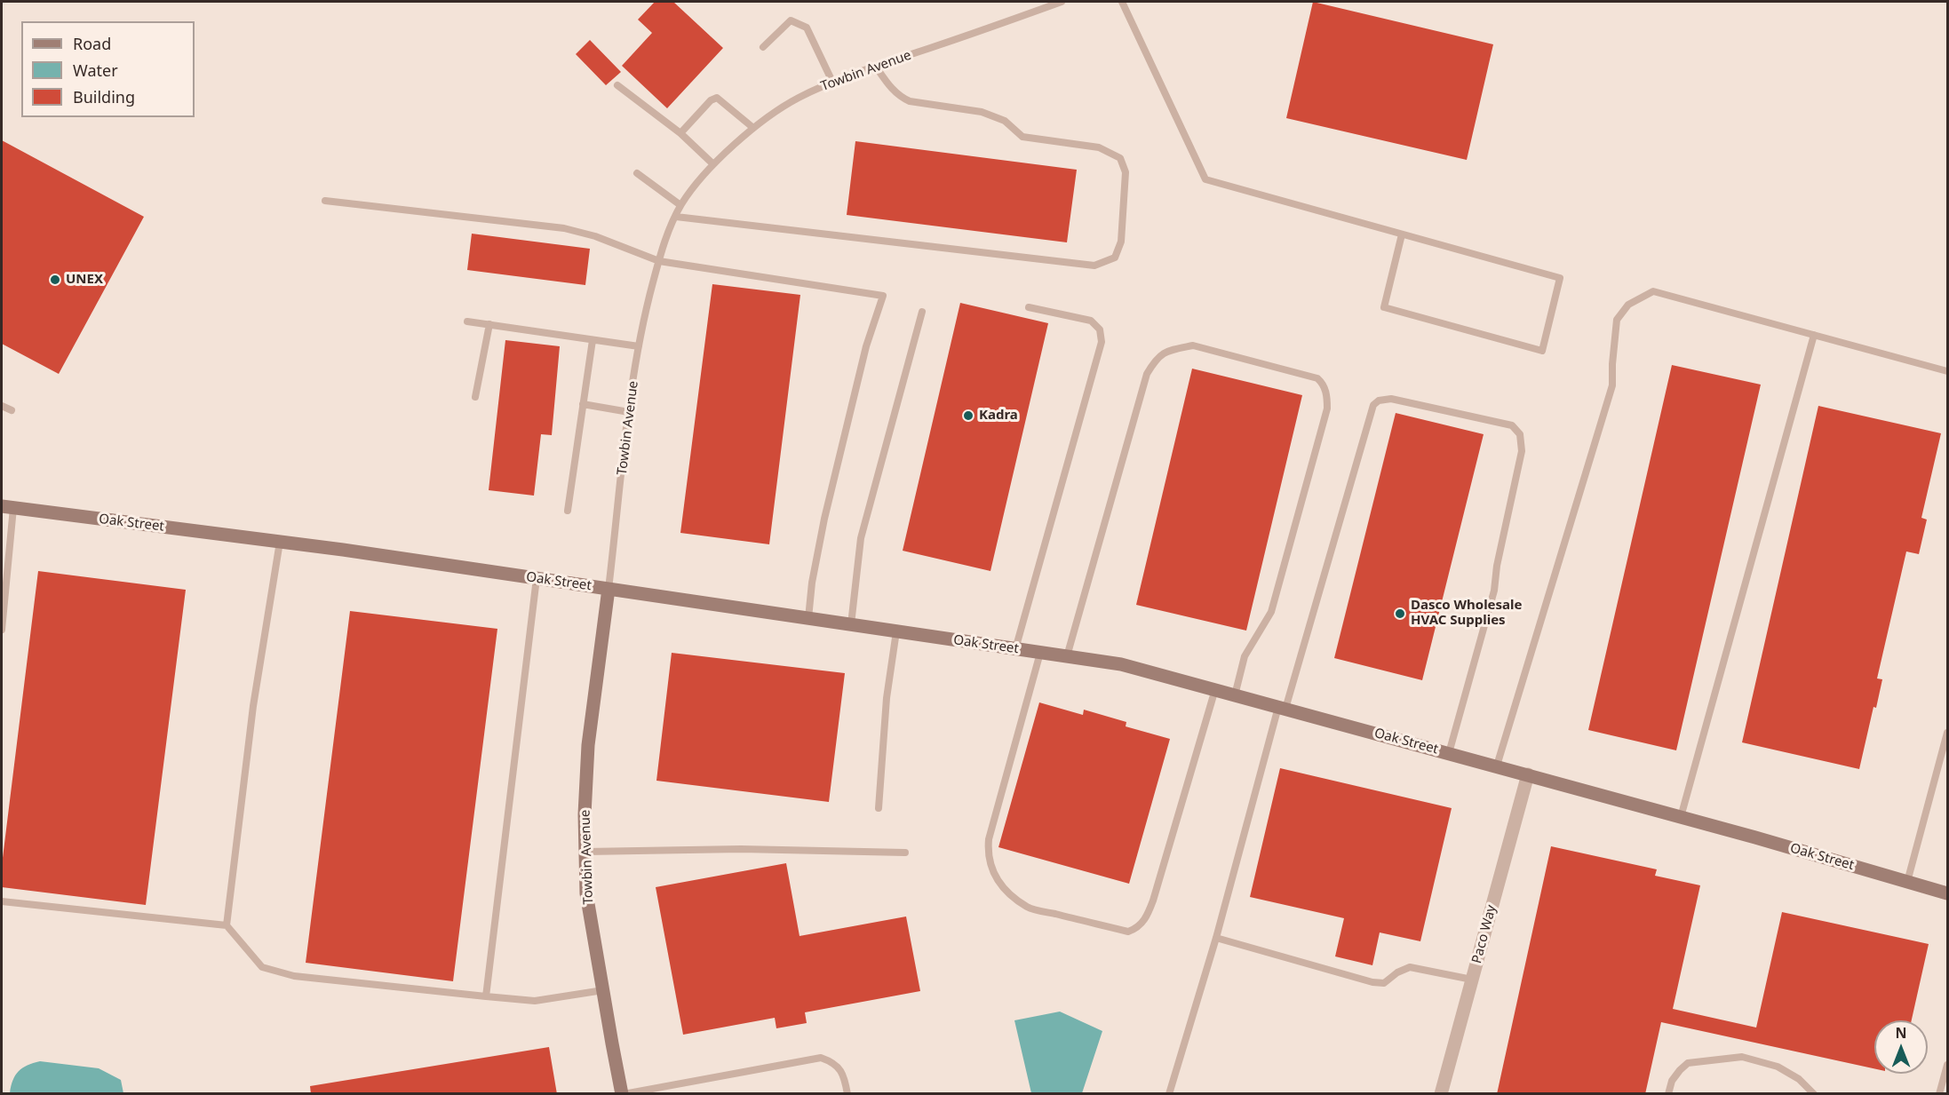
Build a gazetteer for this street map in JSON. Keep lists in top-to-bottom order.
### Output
{
  "streets": {
    "street": ["Towbin Avenue", "Oak Street", "Paco Way"]
  },
  "crossings": [
    ["Towbin Avenue", "Oak Street"],
    ["Oak Street", "Paco Way"]
  ],
  "places": ["UNEX", "Kadra", "Dasco Wholesale HVAC Supplies"],
  "legend": ["Road", "Water", "Building"],
  "north": "top"
}
